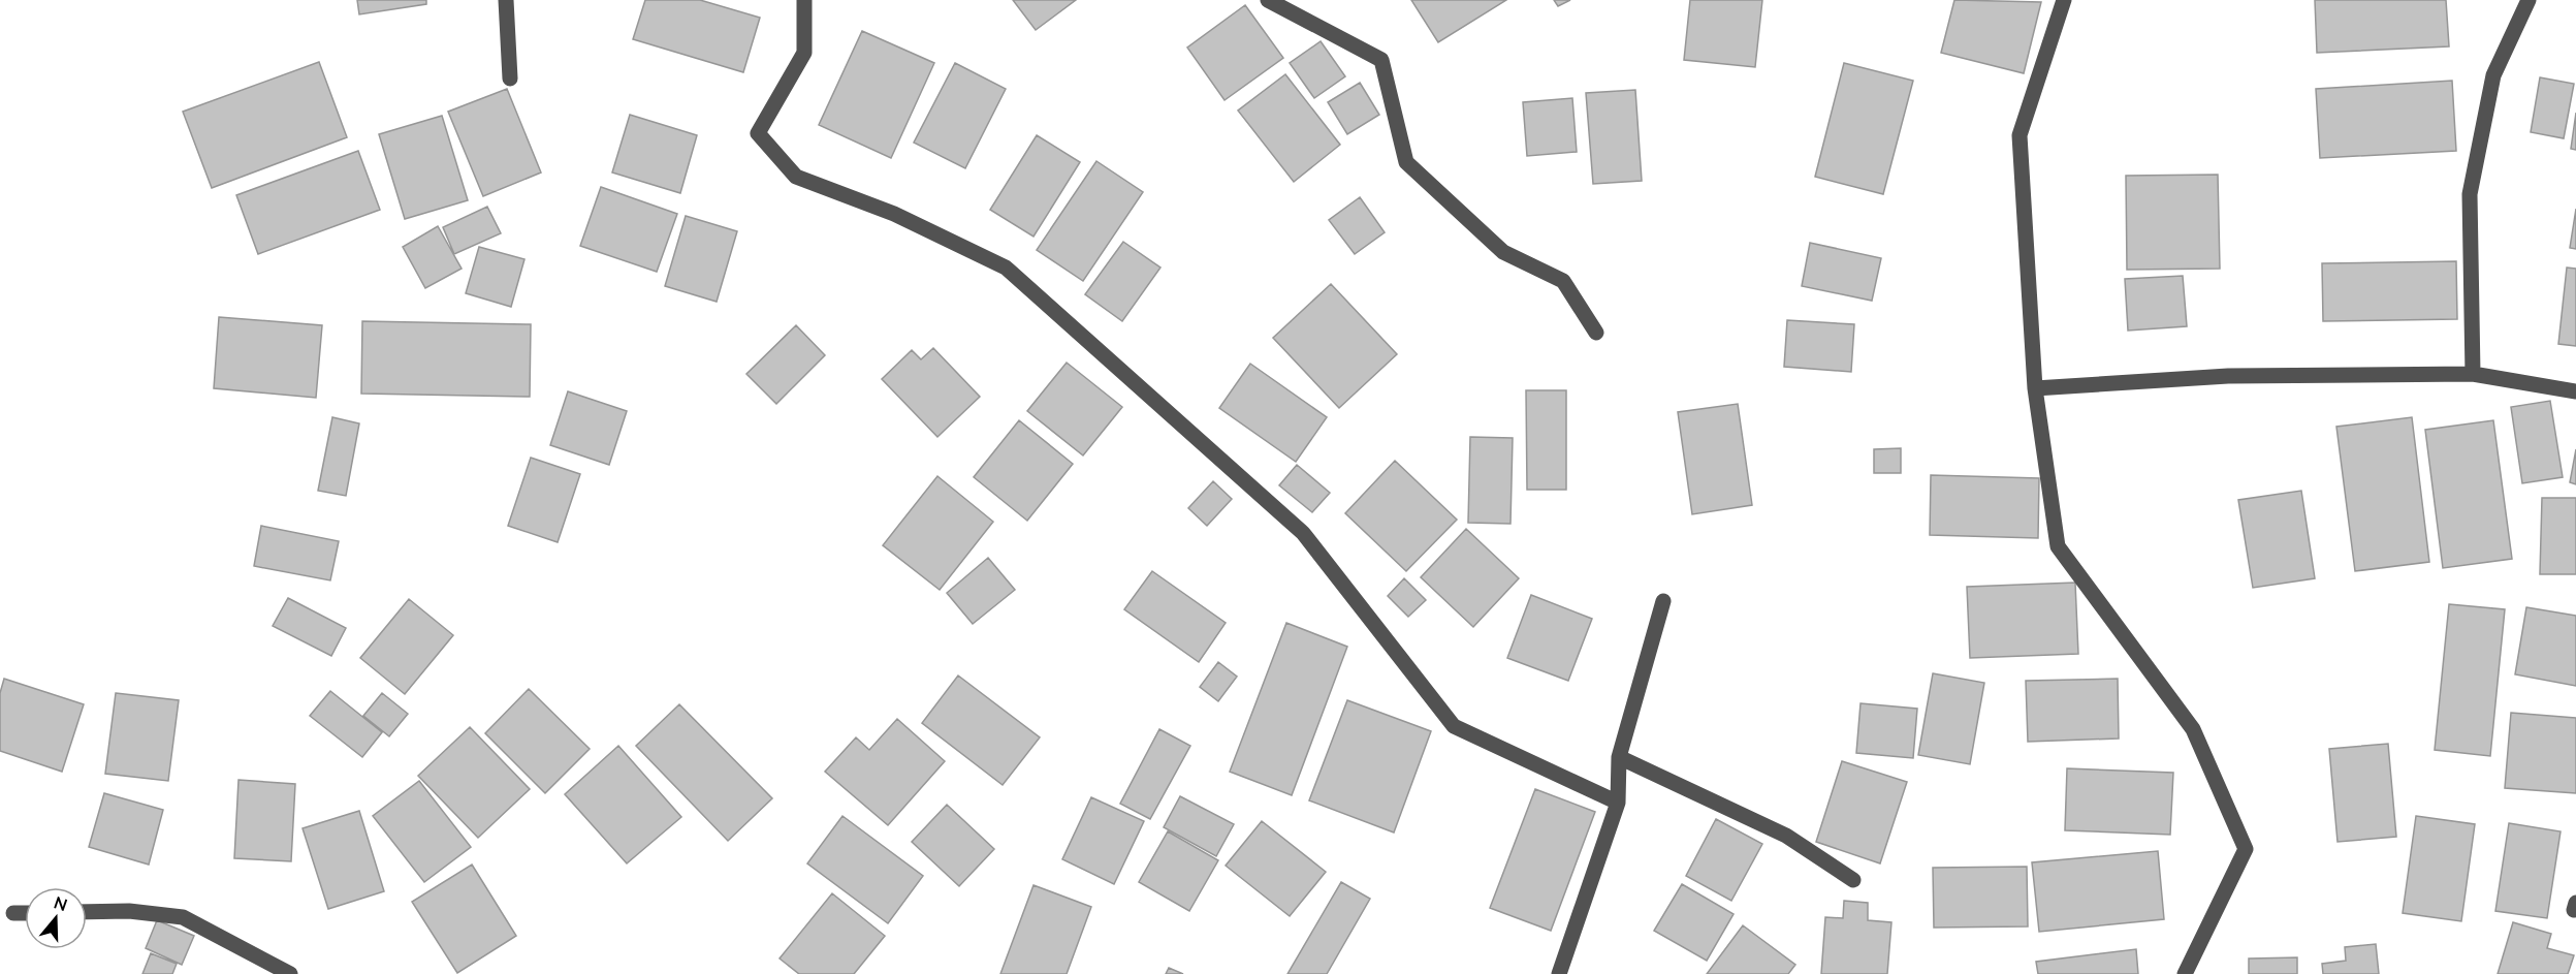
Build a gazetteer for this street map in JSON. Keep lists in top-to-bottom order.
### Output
{
  "north": "top"
}
